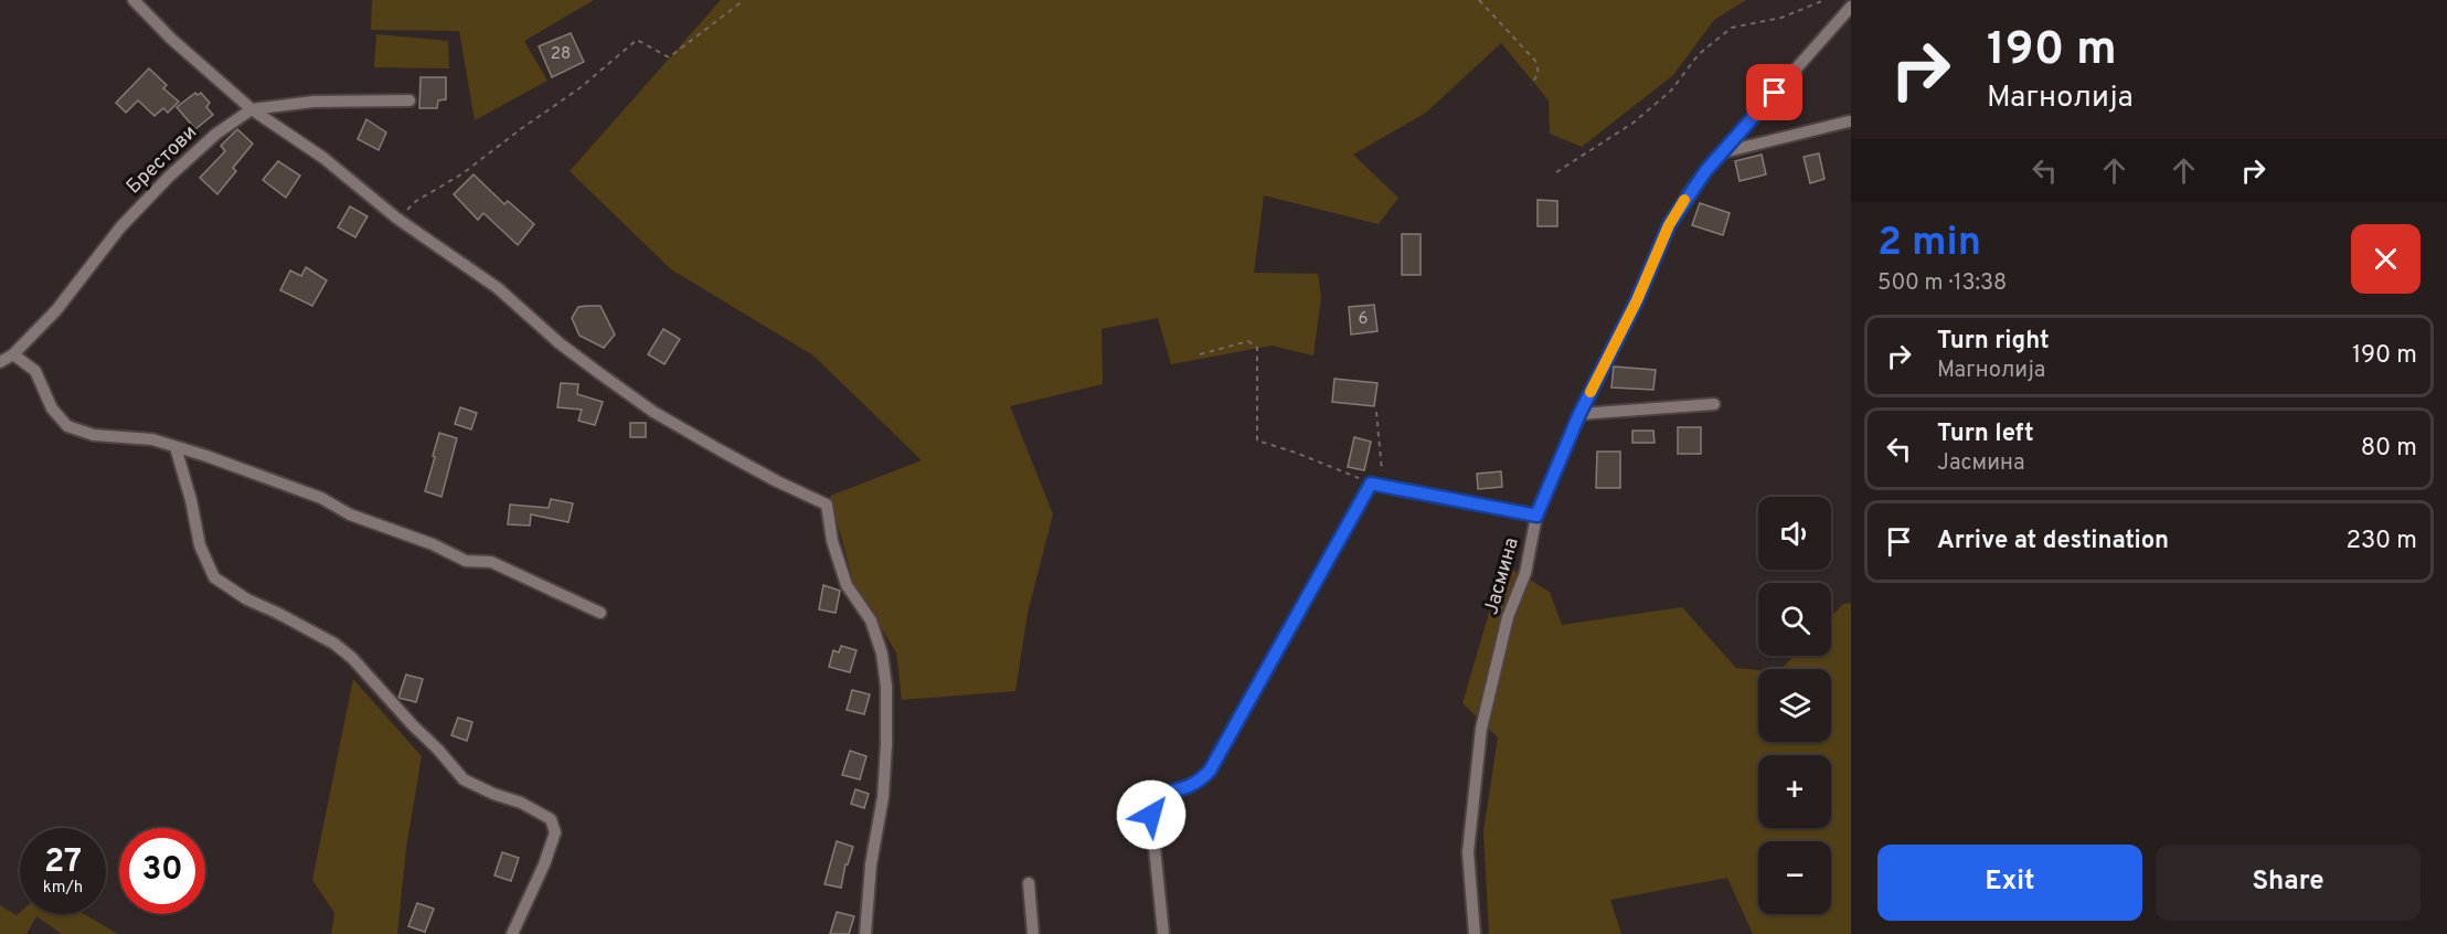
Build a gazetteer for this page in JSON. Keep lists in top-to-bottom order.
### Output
{
  "streets": {
    "street": ["Брестови", "Јасмина"]
  },
  "house_numbers": ["28", "6"],
  "page": {
    "turn": ["190 m", "Магнолија"],
    "heading": ["2 min", "500 m · 13:38"],
    "list": [
      {
        "name": "Turn right",
        "note": "Магнолија",
        "value": "190 m"
      },
      {
        "name": "Turn left",
        "note": "Јасмина",
        "value": "80 m"
      },
      {
        "name": "Arrive at destination",
        "value": "230 m"
      }
    ],
    "map_buttons": ["+", "−"],
    "speed": "27 km/h",
    "limit": "30",
    "buttons": ["Exit", "Share"]
  }
}
